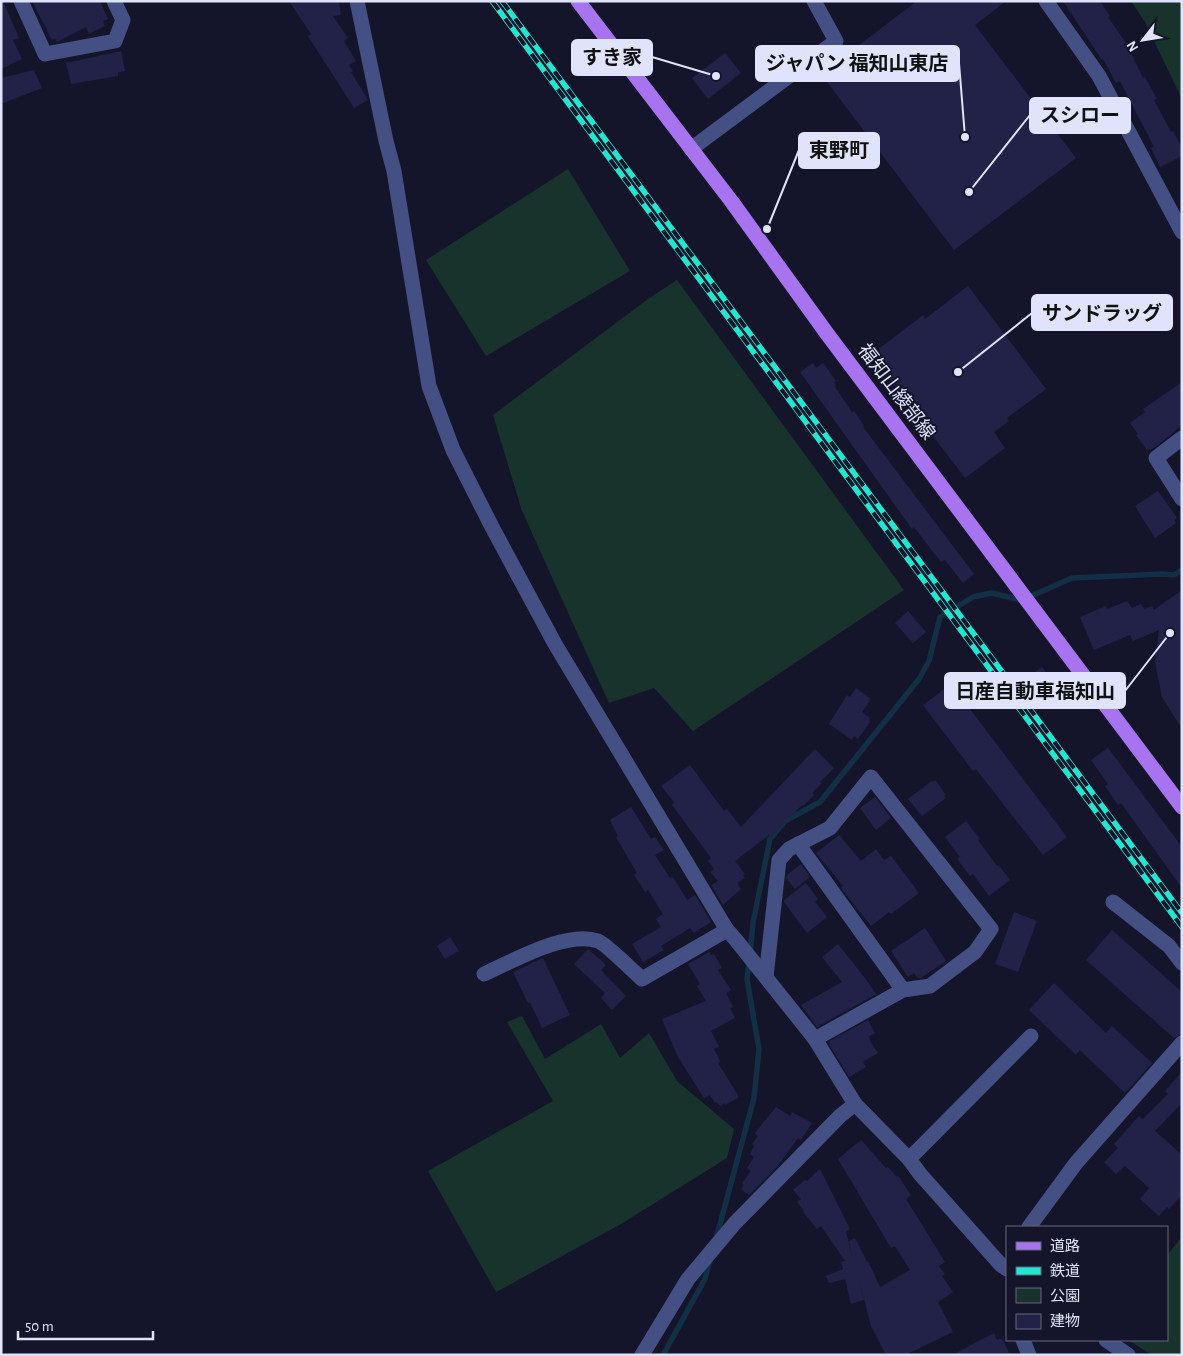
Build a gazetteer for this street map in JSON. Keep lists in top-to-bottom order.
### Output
{
  "streets": {
    "main road": ["福知山綾部線"]
  },
  "places": [
    "すき家",
    "ジャパン 福知山東店",
    "スシロー",
    "東野町",
    "サンドラッグ",
    "日産自動車福知山"
  ],
  "legend": [
    "道路",
    "鉄道",
    "公園",
    "建物"
  ],
  "scale_bar": "50 m",
  "north": "bottom left"
}
